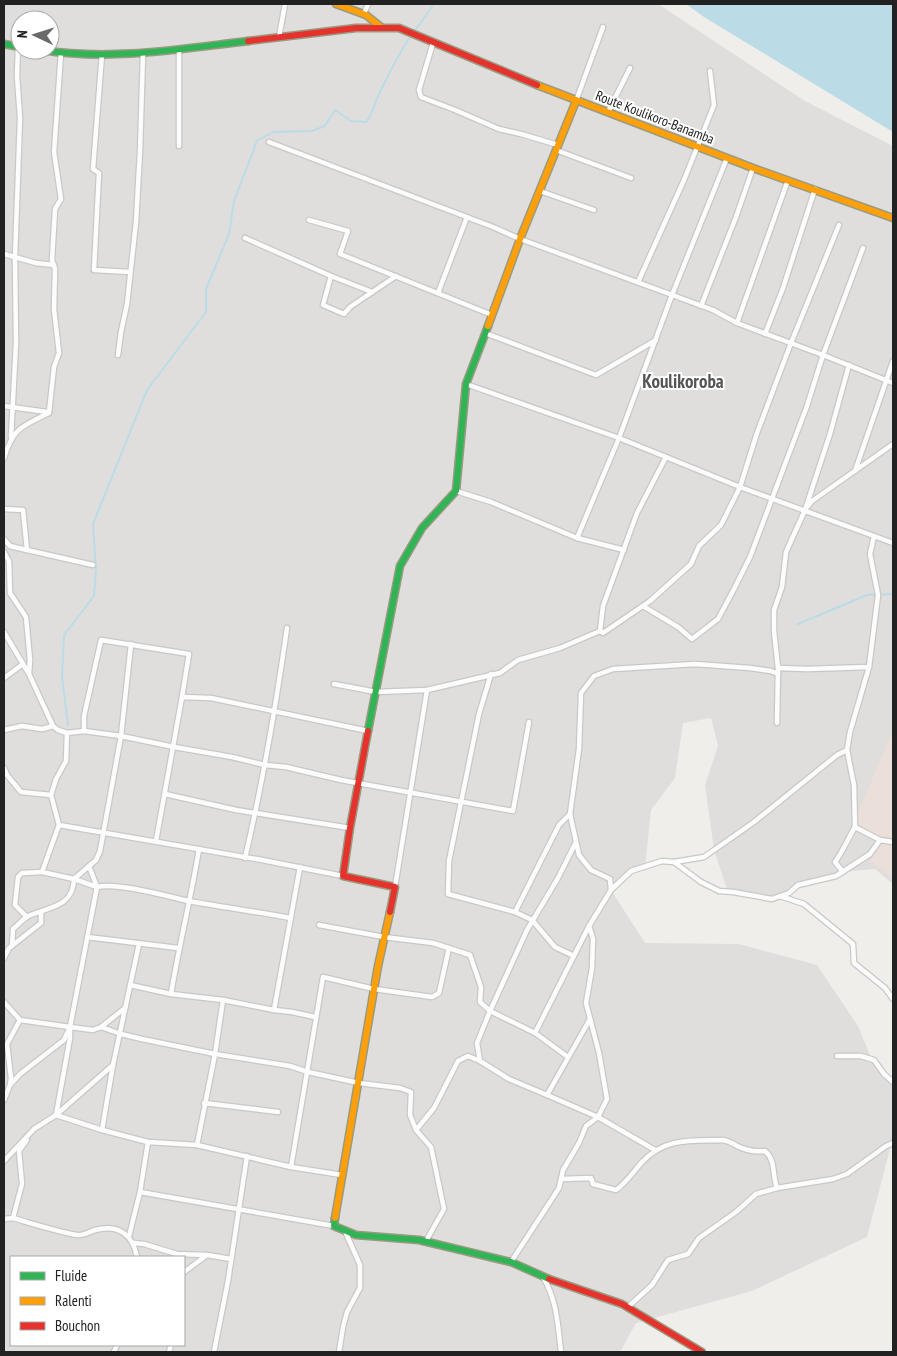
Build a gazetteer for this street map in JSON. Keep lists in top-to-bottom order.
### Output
{
  "streets": {
    "street": ["Route Koulikoro-Banamba"]
  },
  "districts": ["Koulikoroba"],
  "legend": ["Fluide", "Ralenti", "Bouchon"],
  "north": "left"
}
